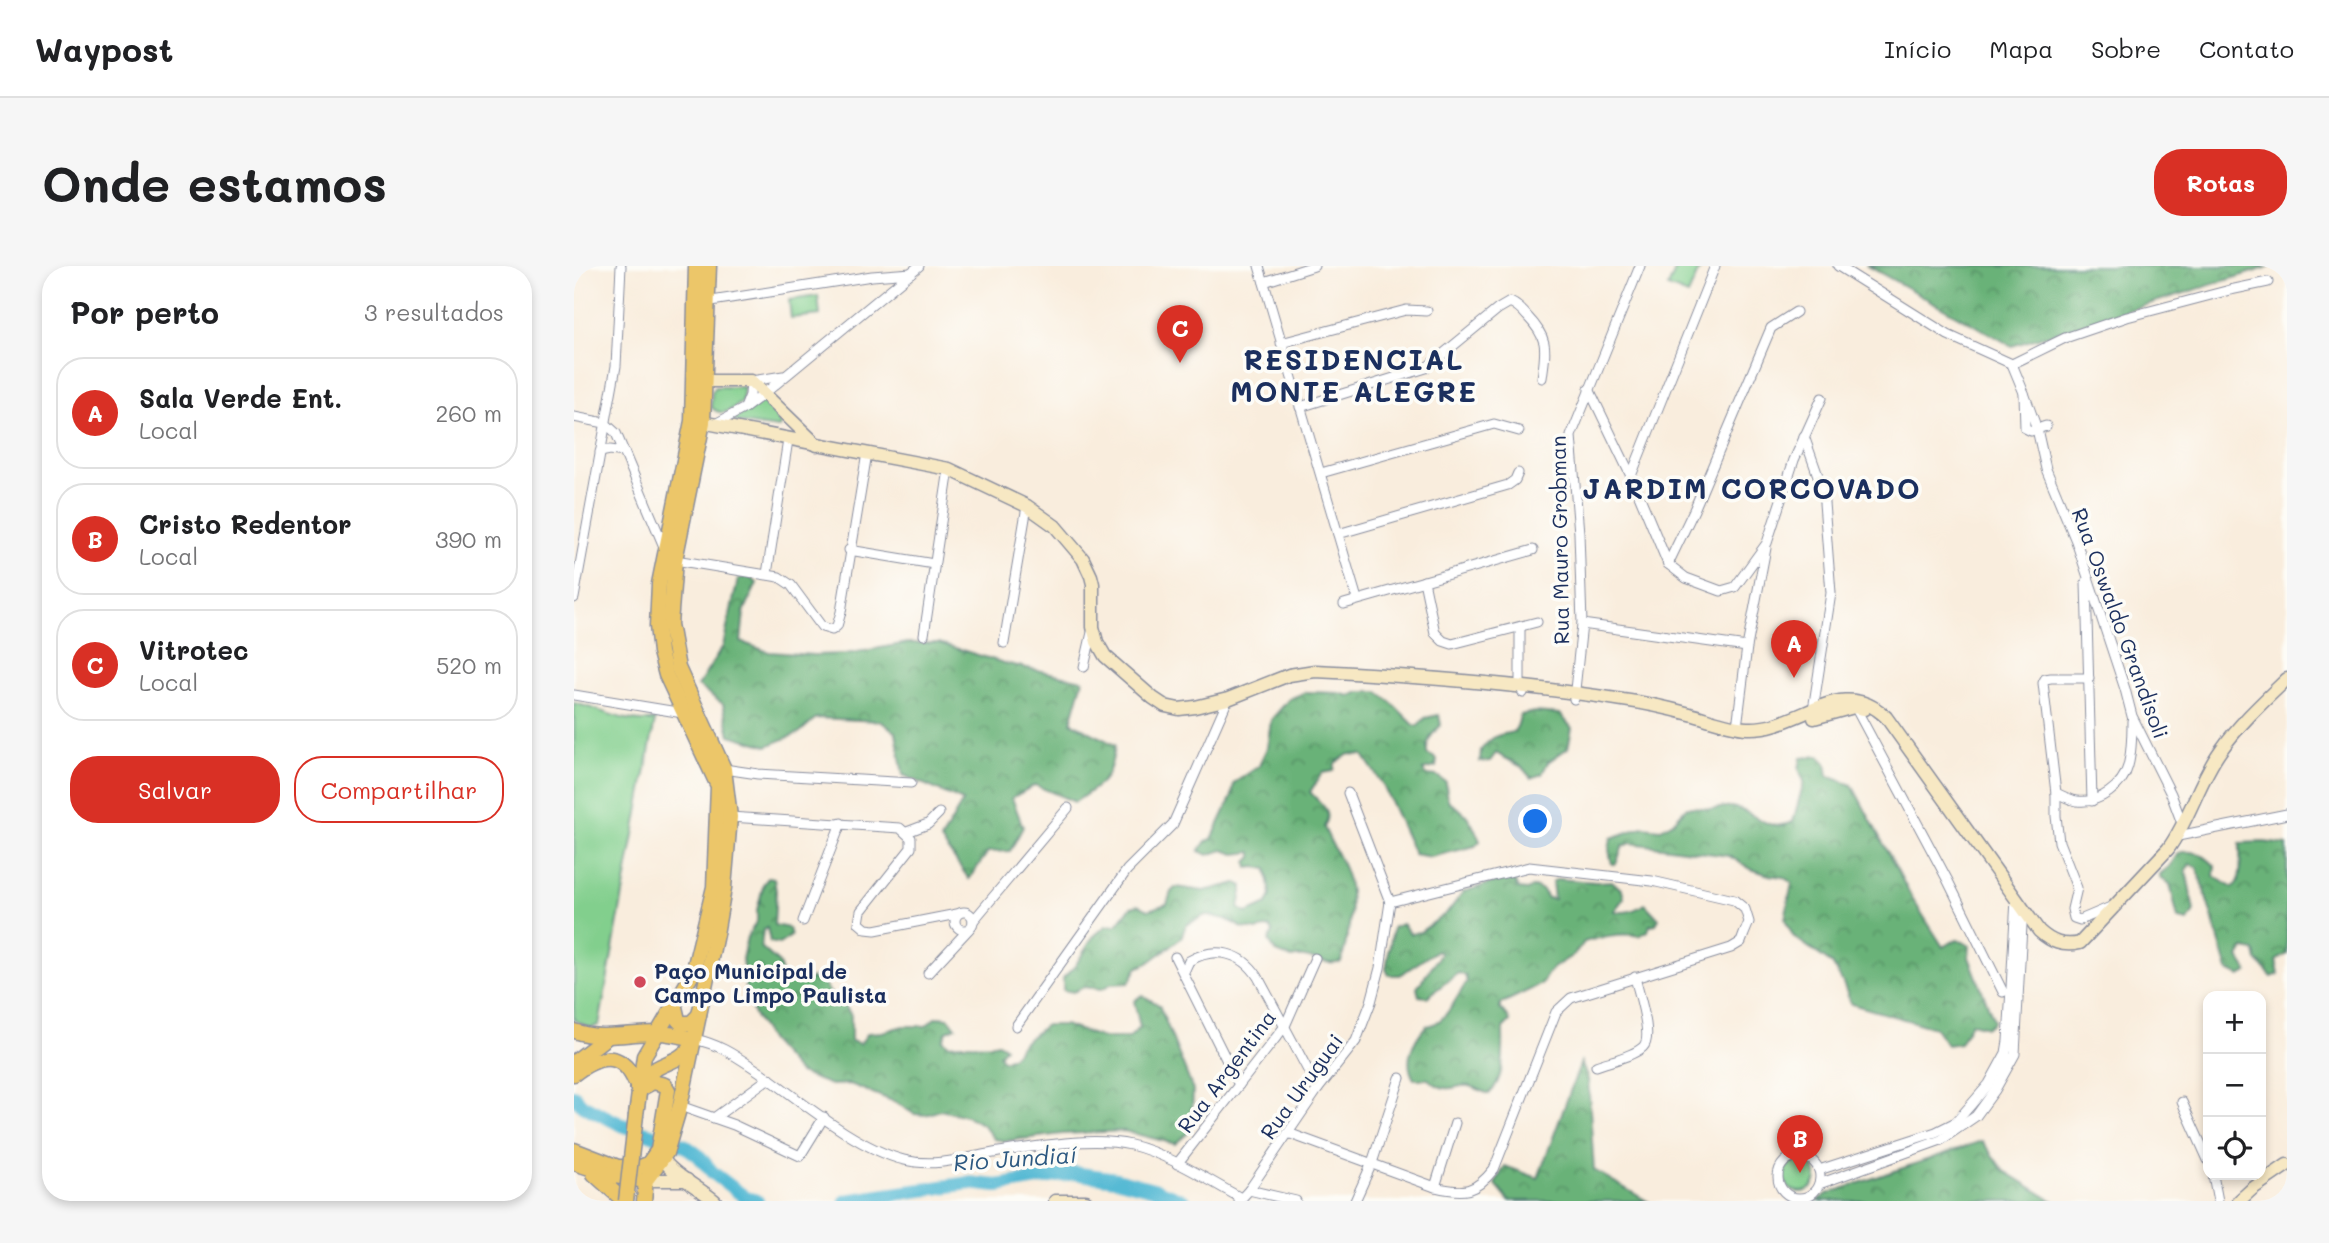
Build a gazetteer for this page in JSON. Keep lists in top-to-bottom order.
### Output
{
  "streets": {
    "street": [
      "Rua Mauro Grobman",
      "Rua Oswaldo Grandisoli",
      "Rua Argentina",
      "Rua Uruguai"
    ]
  },
  "districts": ["RESIDENCIAL MONTE ALEGRE", "JARDIM CORCOVADO"],
  "water": ["Rio Jundiaí"],
  "places": ["Paço Municipal de Campo Limpo Paulista"],
  "page": {
    "header": "Waypost",
    "nav": [
      "Início",
      "Mapa",
      "Sobre",
      "Contato"
    ],
    "buttons": [
      "Rotas",
      ["Salvar", "Compartilhar"]
    ],
    "title": "Onde estamos",
    "heading": ["Por perto", "3 resultados"],
    "pins": ["C", "A", "B"],
    "list": [
      {
        "mark": "A",
        "name": "Sala Verde Ent.",
        "note": "Local",
        "value": "260 m"
      },
      {
        "mark": "B",
        "name": "Cristo Redentor",
        "note": "Local",
        "value": "390 m"
      },
      {
        "mark": "C",
        "name": "Vitrotec",
        "note": "Local",
        "value": "520 m"
      }
    ],
    "map_buttons": ["+", "−"]
  }
}
